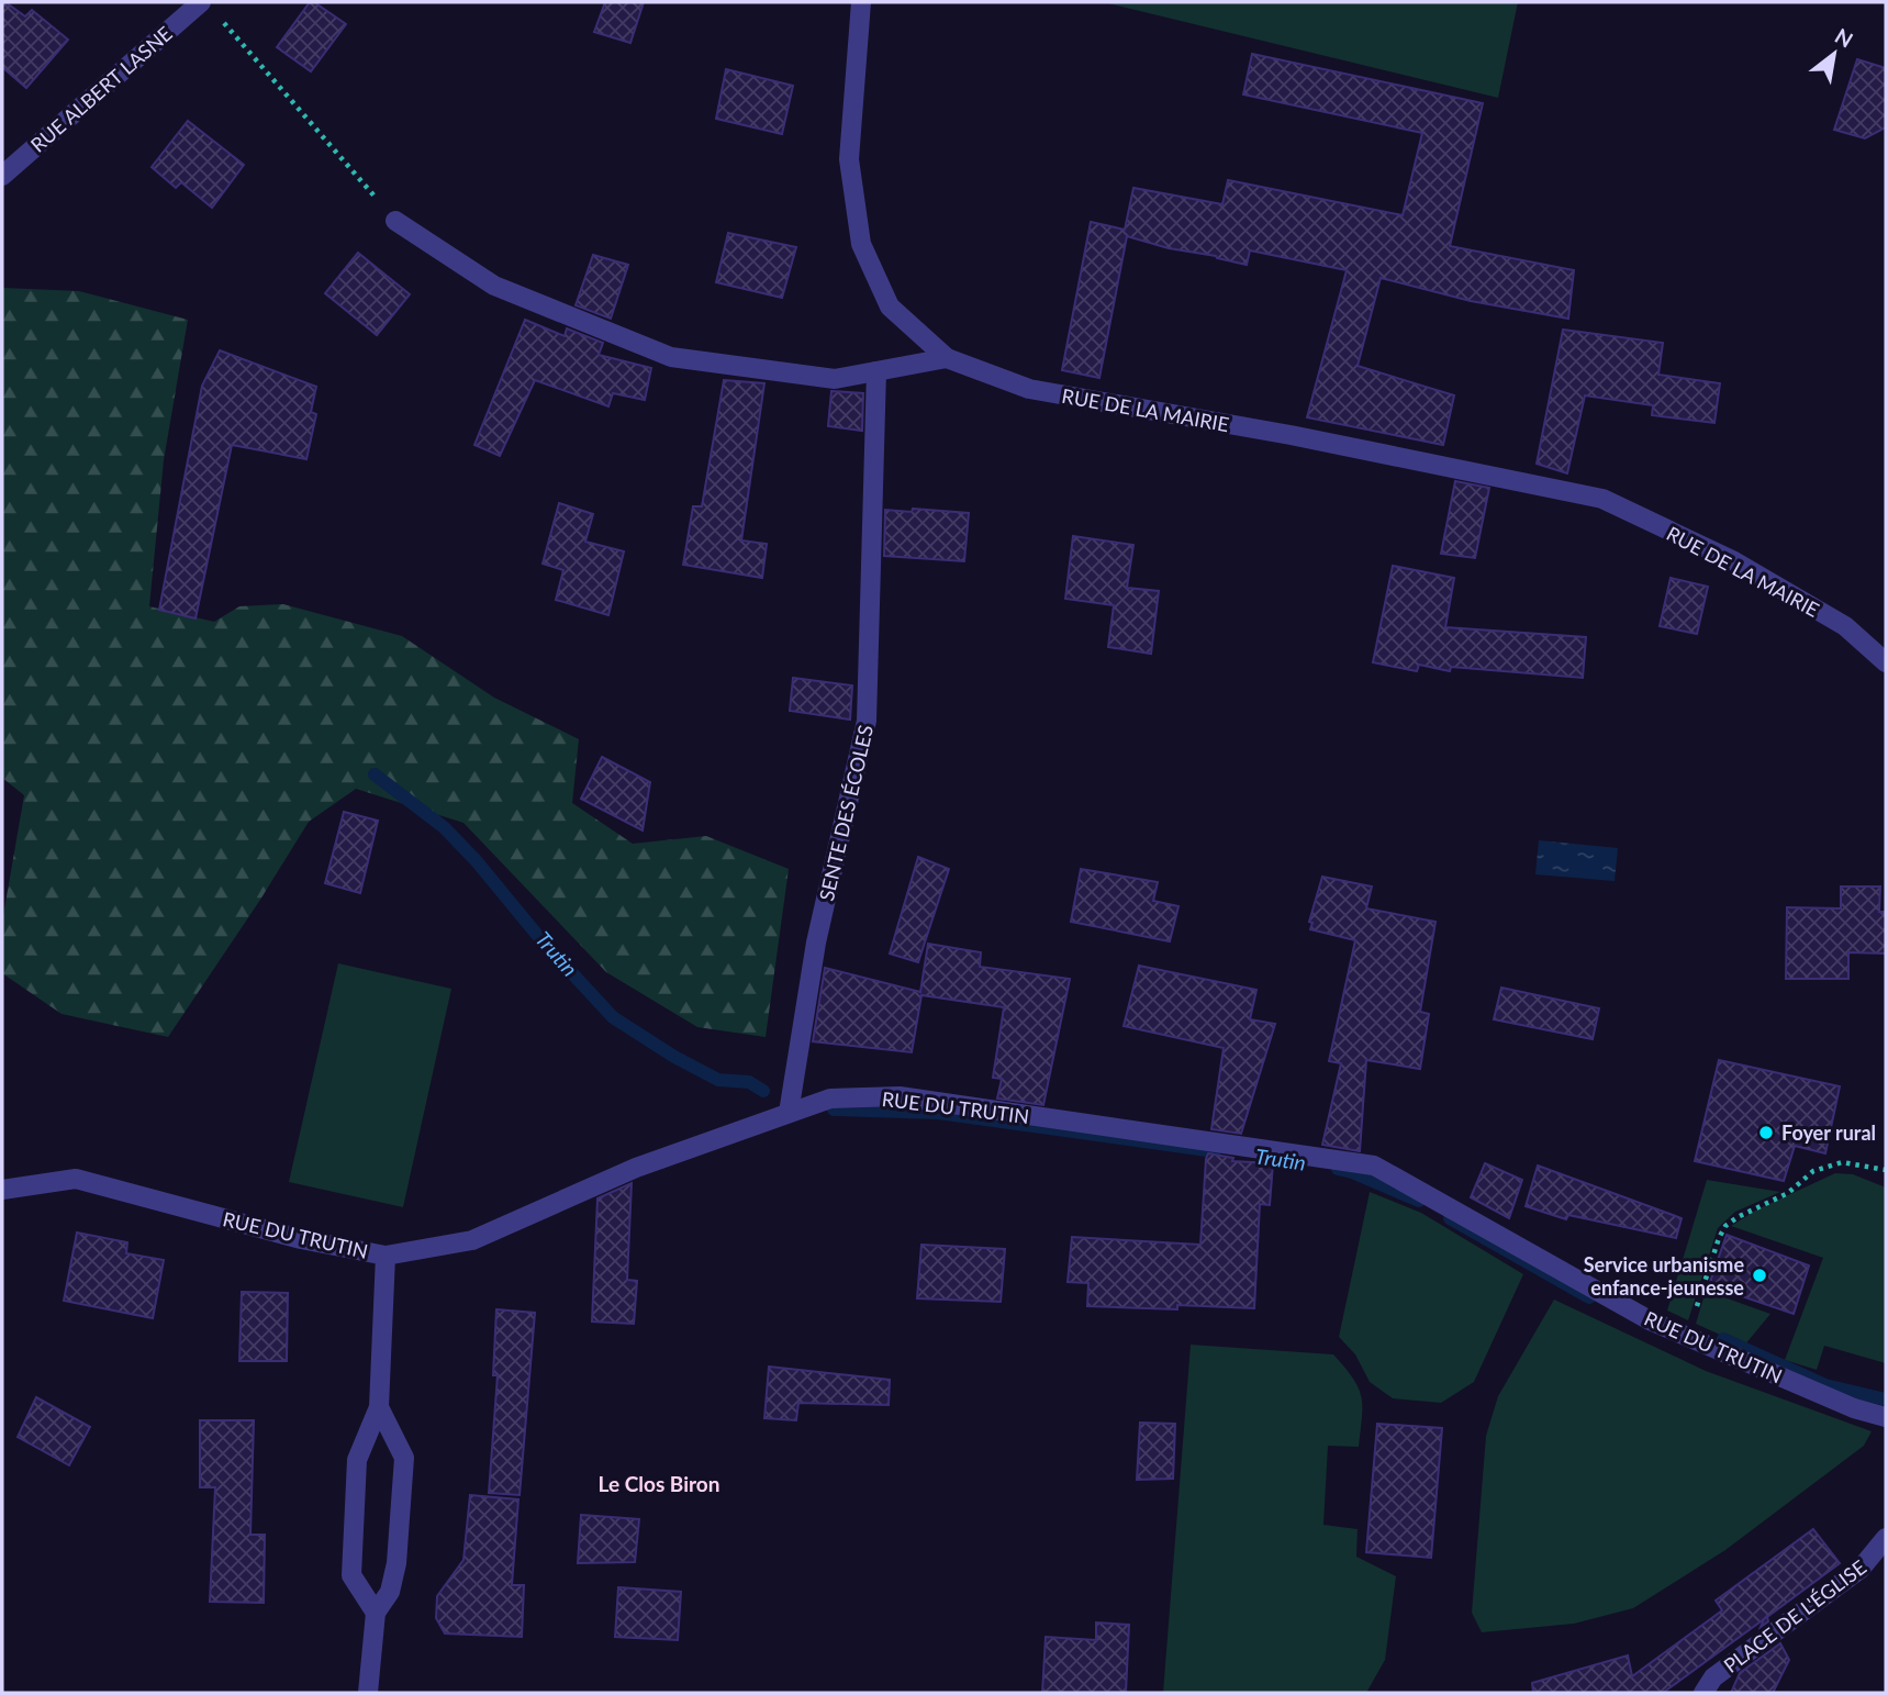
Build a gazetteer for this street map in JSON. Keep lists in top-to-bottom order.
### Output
{
  "streets": {
    "street": [
      "RUE ALBERT LASNE",
      "RUE DE LA MAIRIE",
      "SENTE DES ÉCOLES",
      "RUE DU TRUTIN",
      "PLACE DE L'ÉGLISE"
    ]
  },
  "crossings": [
    ["SENTE DES ÉCOLES", "RUE DU TRUTIN"]
  ],
  "districts": ["Le Clos Biron"],
  "water": ["Trutin"],
  "places": ["Foyer rural", "Service urbanisme enfance-jeunesse"],
  "north": "top right"
}
